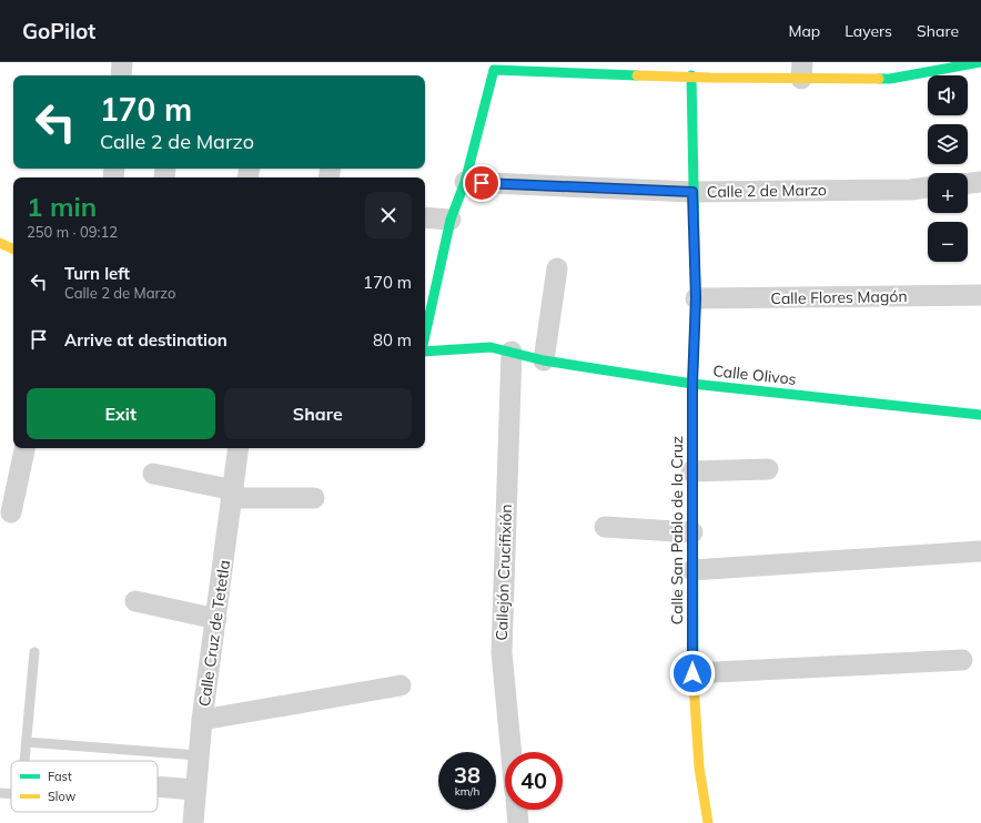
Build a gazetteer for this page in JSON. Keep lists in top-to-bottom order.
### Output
{
  "streets": {
    "street": [
      "Calle 2 de Marzo",
      "Calle Flores Magón",
      "Calle Olivos",
      "Calle San Pablo de la Cruz",
      "Callejón Crucifixión",
      "Calle Cruz de Tetetla"
    ]
  },
  "crossings": [
    ["Calle 2 de Marzo", "Calle San Pablo de la Cruz"],
    ["Calle Flores Magón", "Calle San Pablo de la Cruz"],
    ["Calle Olivos", "Calle San Pablo de la Cruz"],
    ["Calle Olivos", "Callejón Crucifixión"]
  ],
  "legend": ["Fast", "Slow"],
  "page": {
    "header": "GoPilot",
    "nav": ["Map", "Layers", "Share"],
    "map_buttons": ["+", "−"],
    "turn": ["170 m", "Calle 2 de Marzo"],
    "heading": ["1 min", "250 m · 09:12"],
    "list": [
      {
        "name": "Turn left",
        "note": "Calle 2 de Marzo",
        "value": "170 m"
      },
      {
        "name": "Arrive at destination",
        "value": "80 m"
      }
    ],
    "buttons": ["Exit", "Share"],
    "speed": "38 km/h",
    "limit": "40"
  }
}
